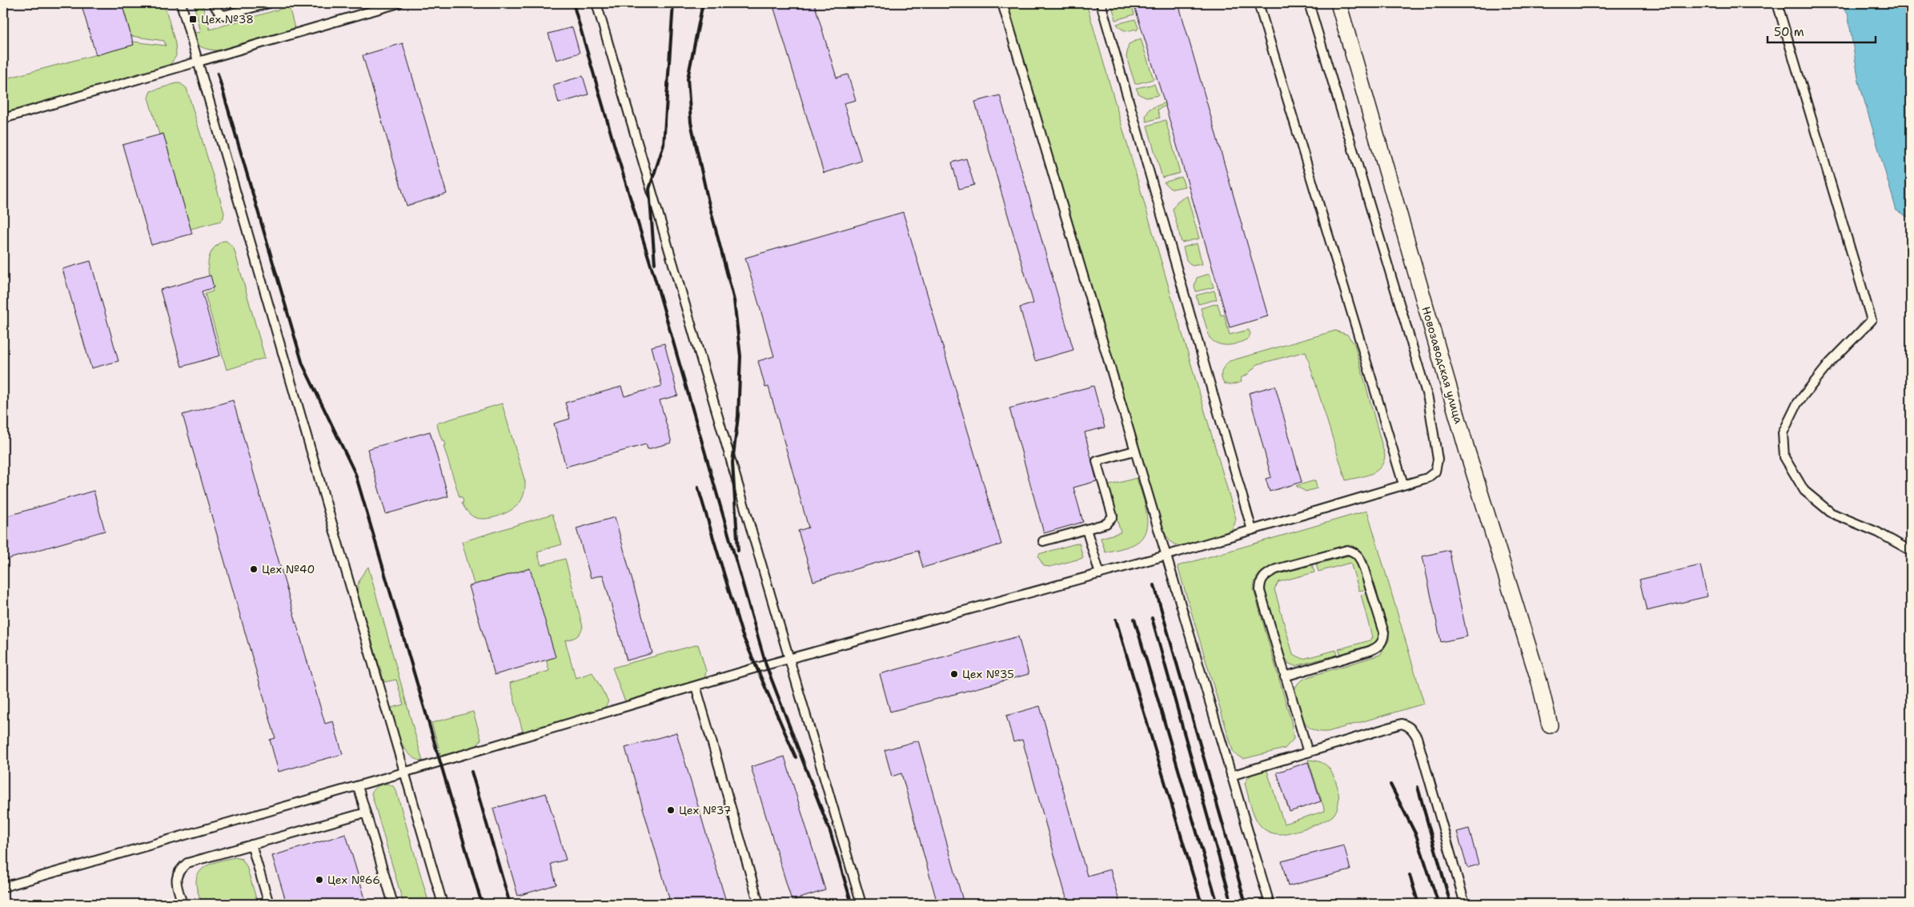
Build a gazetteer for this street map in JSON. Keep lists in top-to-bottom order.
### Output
{
  "streets": {
    "street": ["Новозаводская улица"]
  },
  "places": {
    "transit": ["Цех №38"],
    "other": [
      "Цех №40",
      "Цех №35",
      "Цех №37",
      "Цех №66"
    ]
  },
  "scale_bar": "50 m"
}
